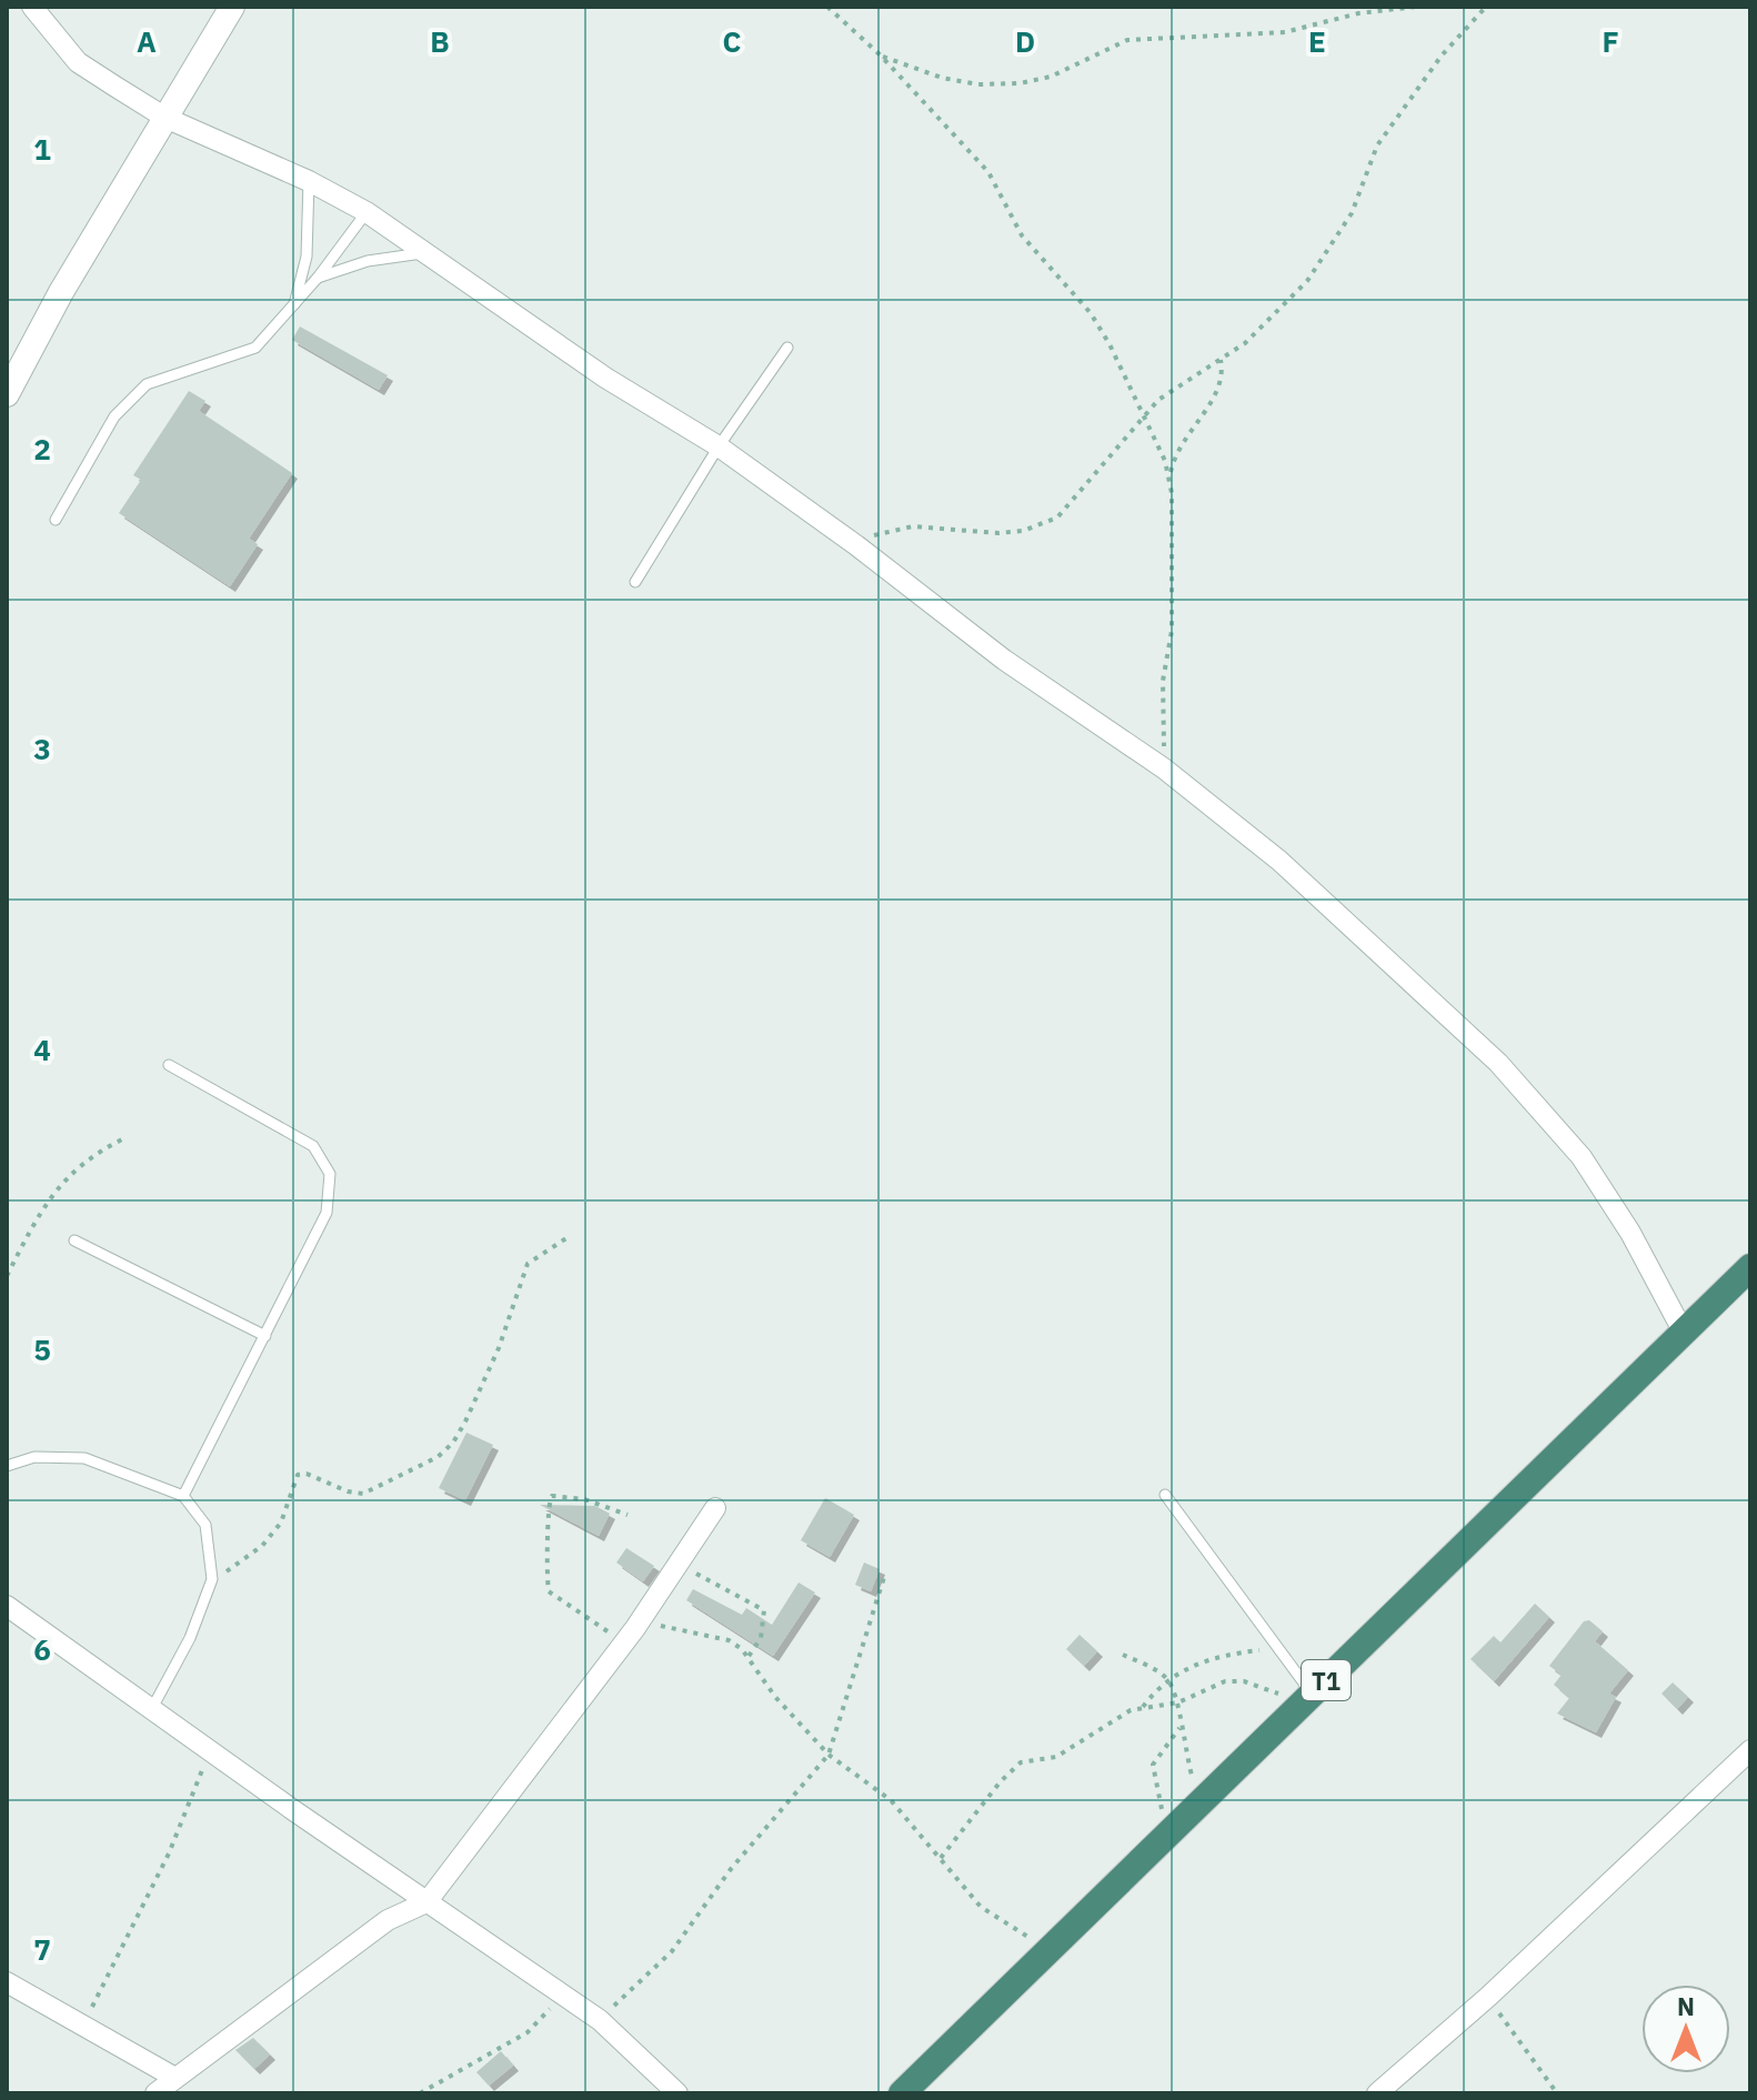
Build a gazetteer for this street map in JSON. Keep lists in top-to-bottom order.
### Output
{
  "streets": {
    "highway": ["T1"]
  },
  "north": "top",
  "grid": {
    "columns": [
      "A",
      "B",
      "C",
      "D",
      "E",
      "F"
    ],
    "rows": [
      "1",
      "2",
      "3",
      "4",
      "5",
      "6",
      "7"
    ]
  }
}
